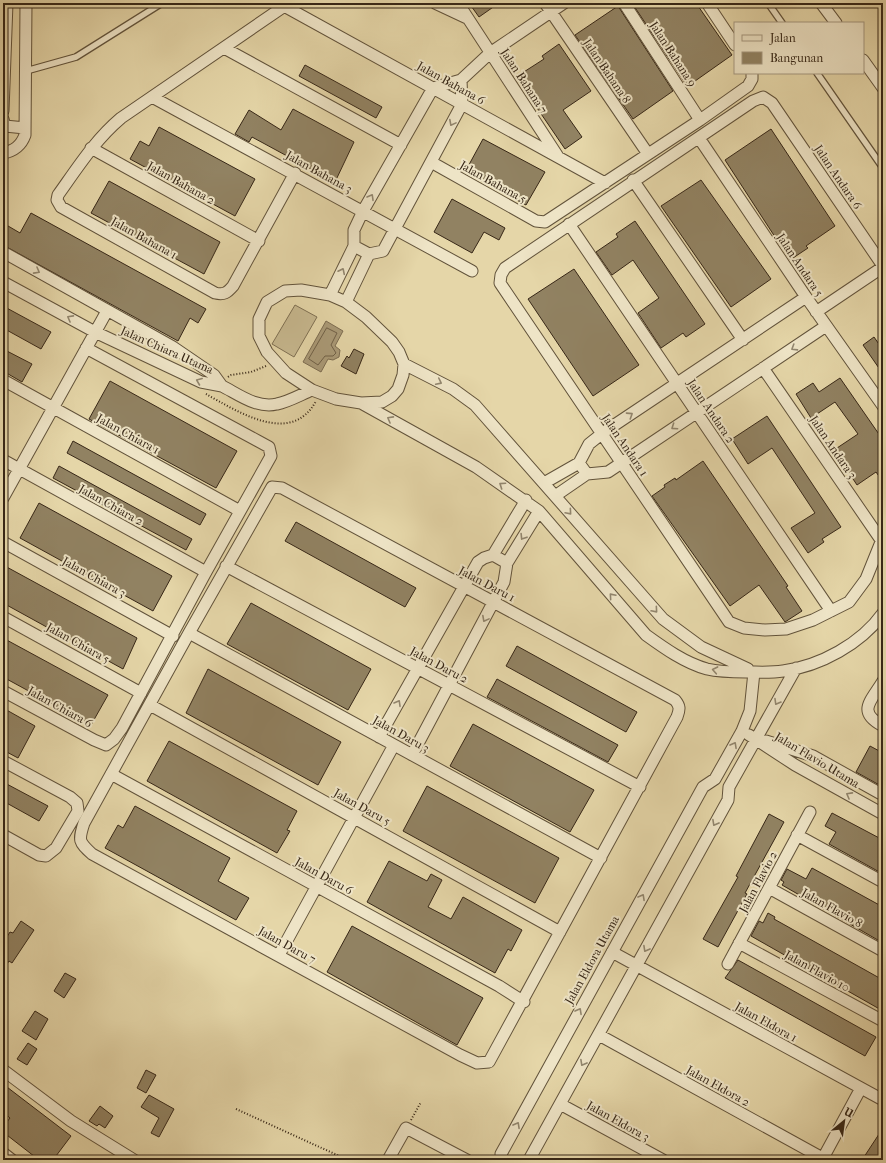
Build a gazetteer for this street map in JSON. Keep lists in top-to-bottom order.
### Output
{
  "streets": {
    "street": [
      "Jalan Bahana 9",
      "Jalan Bahana 8",
      "Jalan Bahana 7",
      "Jalan Bahana 6",
      "Jalan Bahana 3",
      "Jalan Andara 6",
      "Jalan Bahana 5",
      "Jalan Bahana 2",
      "Jalan Bahana 1",
      "Jalan Andara 5",
      "Jalan Chiara Utama",
      "Jalan Andara 2",
      "Jalan Chiara 1",
      "Jalan Andara 1",
      "Jalan Andara 3",
      "Jalan Chiara 2",
      "Jalan Chiara 3",
      "Jalan Daru 1",
      "Jalan Chiara 5",
      "Jalan Daru 2",
      "Jalan Chiara 6",
      "Jalan Daru 3",
      "Jalan Flavio Utama",
      "Jalan Daru 5",
      "Jalan Daru 6",
      "Jalan Flavio 2",
      "Jalan Flavio 8",
      "Jalan Daru 7",
      "Jalan Eldora Utama",
      "Jalan Flavio 10",
      "Jalan Eldora 1",
      "Jalan Eldora 2",
      "Jalan Eldora 3"
    ]
  },
  "crossings": [
    ["Jalan Bahana 7", "Jalan Bahana 6"],
    ["Jalan Bahana 6", "Jalan Bahana 5"],
    ["Jalan Andara 6", "Jalan Andara 5"],
    ["Jalan Bahana 2", "Jalan Bahana 1"],
    ["Jalan Andara 2", "Jalan Andara 1"],
    ["Jalan Daru 1", "Jalan Daru 2"],
    ["Jalan Chiara 5", "Jalan Chiara 6"],
    ["Jalan Daru 6", "Jalan Daru 7"],
    ["Jalan Flavio 2", "Jalan Flavio 8"],
    ["Jalan Flavio 2", "Jalan Flavio 10"],
    ["Jalan Eldora Utama", "Jalan Eldora 1"]
  ],
  "legend": ["Jalan", "Bangunan"],
  "north": "top right"
}
